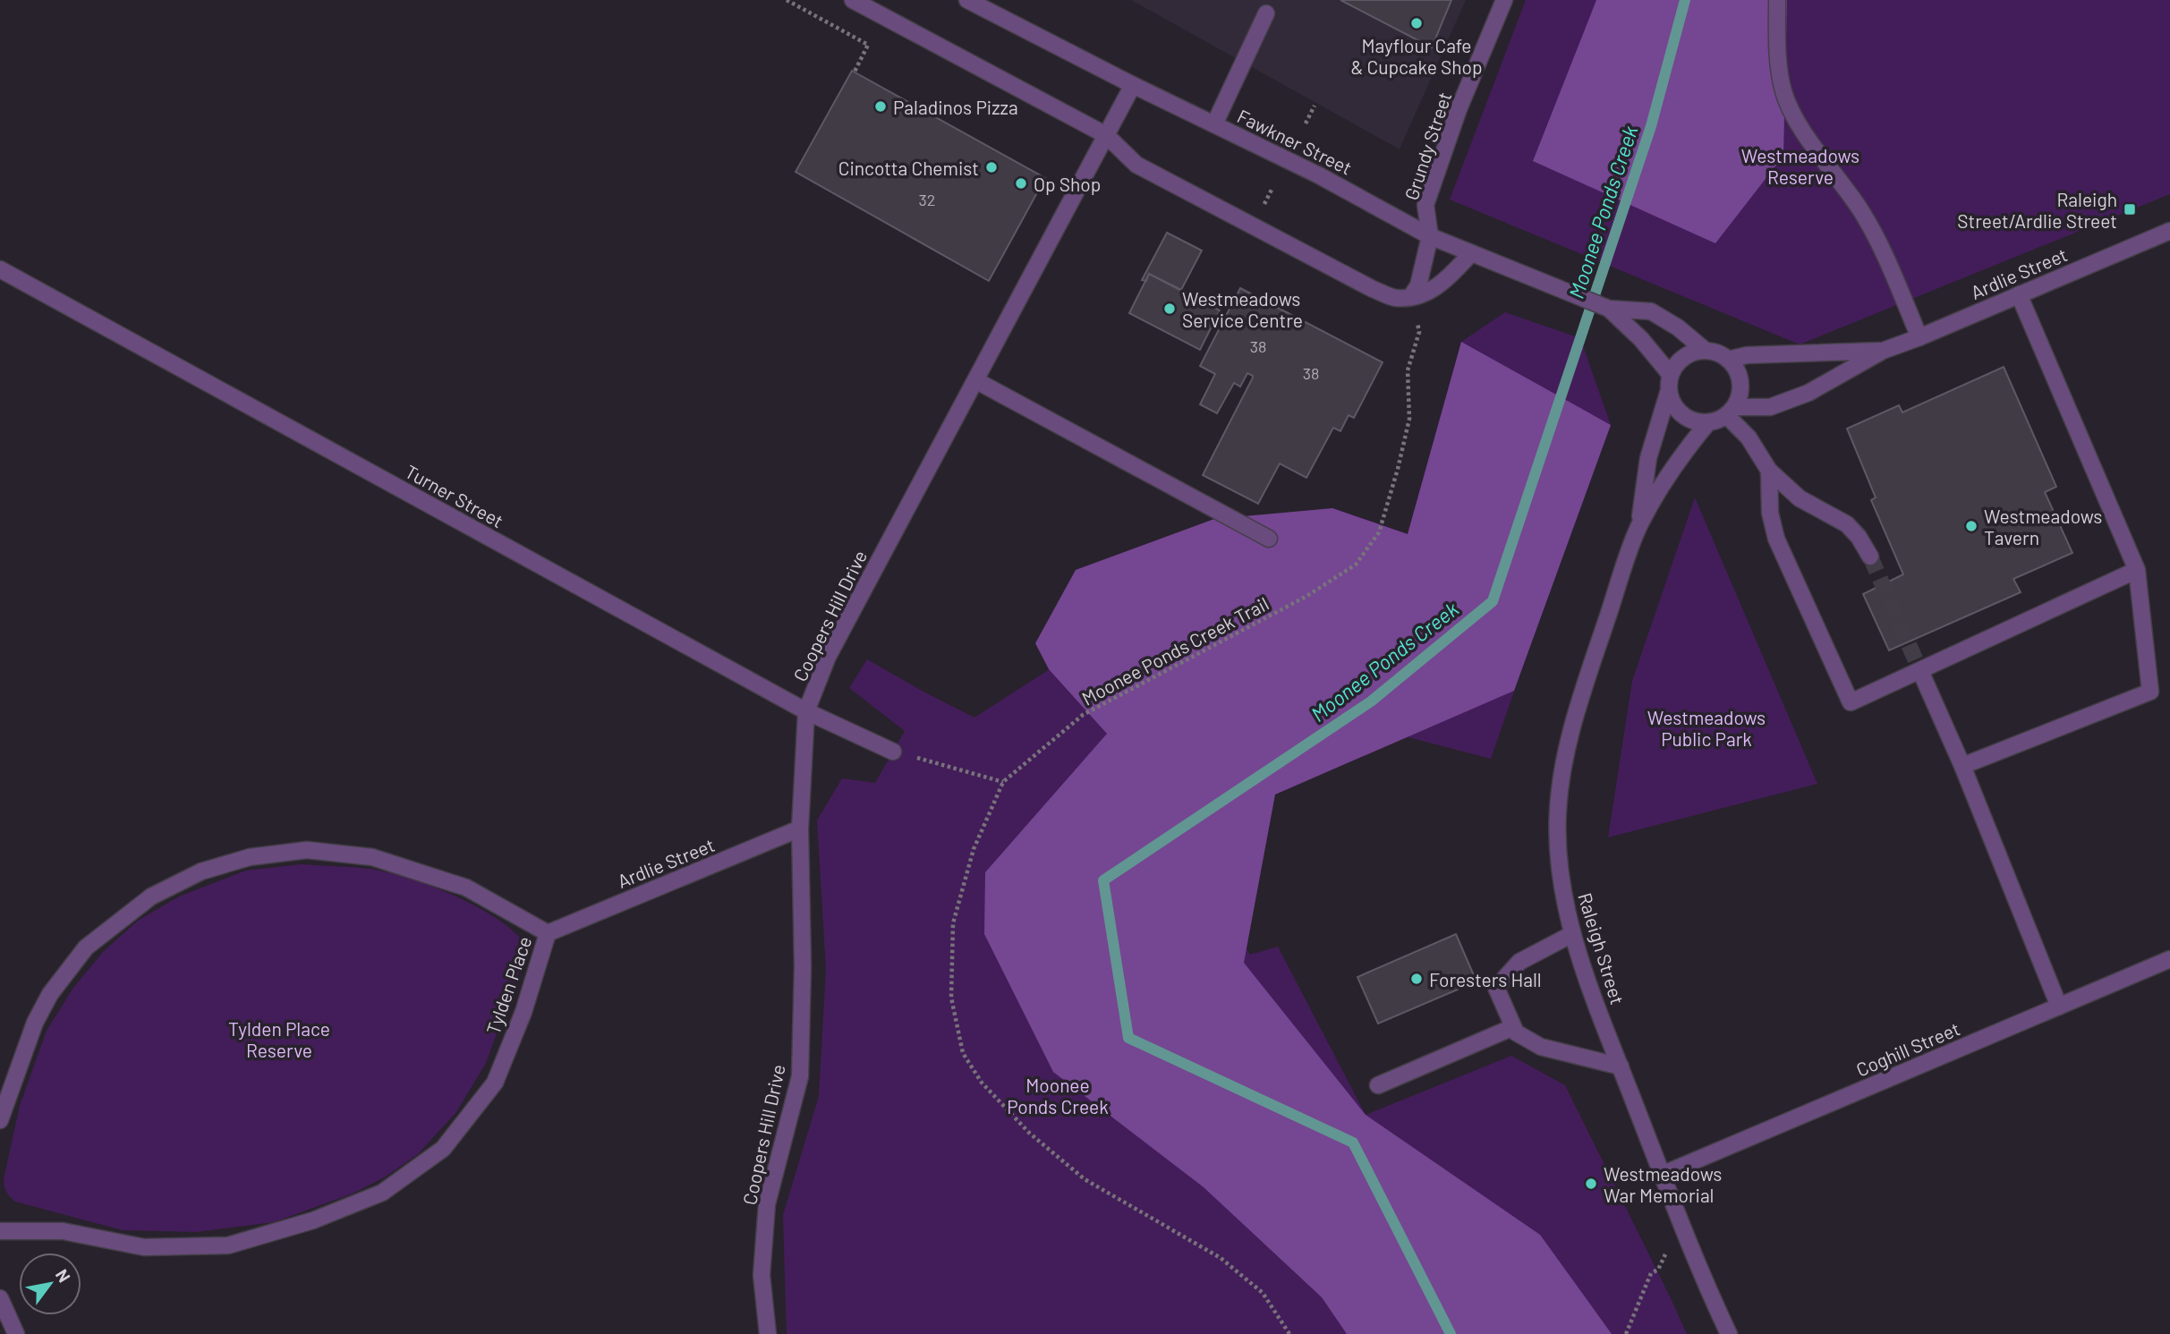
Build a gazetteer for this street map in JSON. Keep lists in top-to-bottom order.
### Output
{
  "streets": {
    "street": [
      "Fawkner Street",
      "Grundy Street",
      "Ardlie Street",
      "Turner Street",
      "Coopers Hill Drive",
      "Raleigh Street",
      "Tylden Place",
      "Coghill Street"
    ],
    "path": ["Moonee Ponds Creek Trail"]
  },
  "crossings": [
    ["Fawkner Street", "Grundy Street"],
    ["Fawkner Street", "Ardlie Street"],
    ["Fawkner Street", "Coopers Hill Drive"],
    ["Fawkner Street", "Raleigh Street"],
    ["Ardlie Street", "Coopers Hill Drive"],
    ["Ardlie Street", "Raleigh Street"],
    ["Ardlie Street", "Tylden Place"],
    ["Turner Street", "Coopers Hill Drive"],
    ["Raleigh Street", "Coghill Street"]
  ],
  "water": ["Moonee Ponds Creek"],
  "parks": [
    "Westmeadows Reserve",
    "Westmeadows Public Park",
    "Tylden Place Reserve",
    "Moonee Ponds Creek"
  ],
  "places": {
    "other": [
      "Mayflour Cafe & Cupcake Shop",
      "Paladinos Pizza",
      "Cincotta Chemist",
      "Op Shop",
      "Westmeadows Service Centre",
      "Westmeadows Tavern",
      "Foresters Hall",
      "Westmeadows War Memorial"
    ],
    "transit": ["Raleigh Street/Ardlie Street"]
  },
  "house_numbers": ["32", "38", "38"],
  "north": "top right"
}
